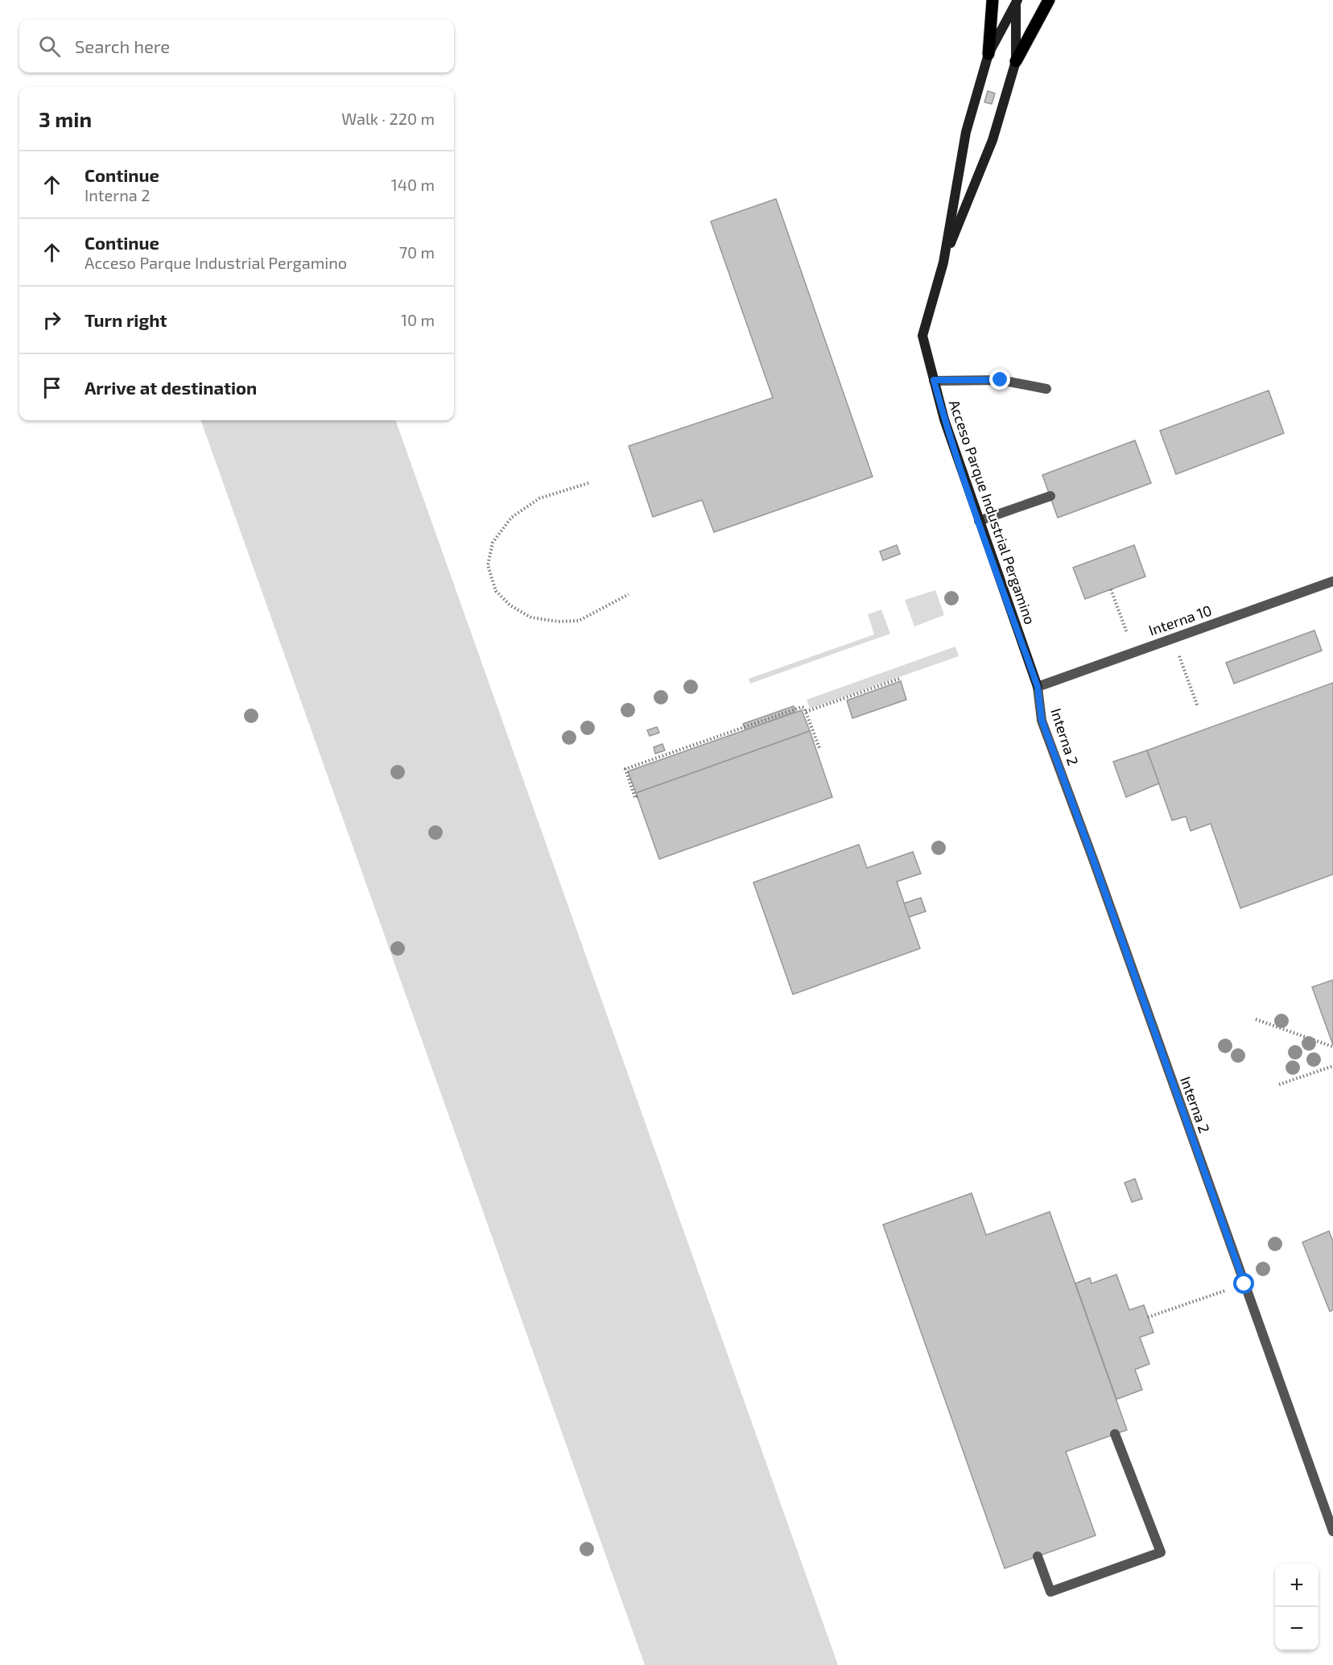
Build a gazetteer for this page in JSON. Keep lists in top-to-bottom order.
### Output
{
  "streets": {
    "street": ["Acceso Parque Industrial Pergamino", "Interna 10", "Interna 2"]
  },
  "crossings": [
    ["Acceso Parque Industrial Pergamino", "Interna 10"],
    ["Acceso Parque Industrial Pergamino", "Interna 2"],
    ["Interna 10", "Interna 2"]
  ],
  "page": {
    "search": "Search here",
    "heading": ["3 min", "Walk · 220 m"],
    "list": [
      ["Continue", "Interna 2", "140 m"],
      ["Continue", "Acceso Parque Industrial Pergamino", "70 m"],
      ["Turn right", "10 m"],
      "Arrive at destination"
    ],
    "map_buttons": ["+", "−"]
  }
}
